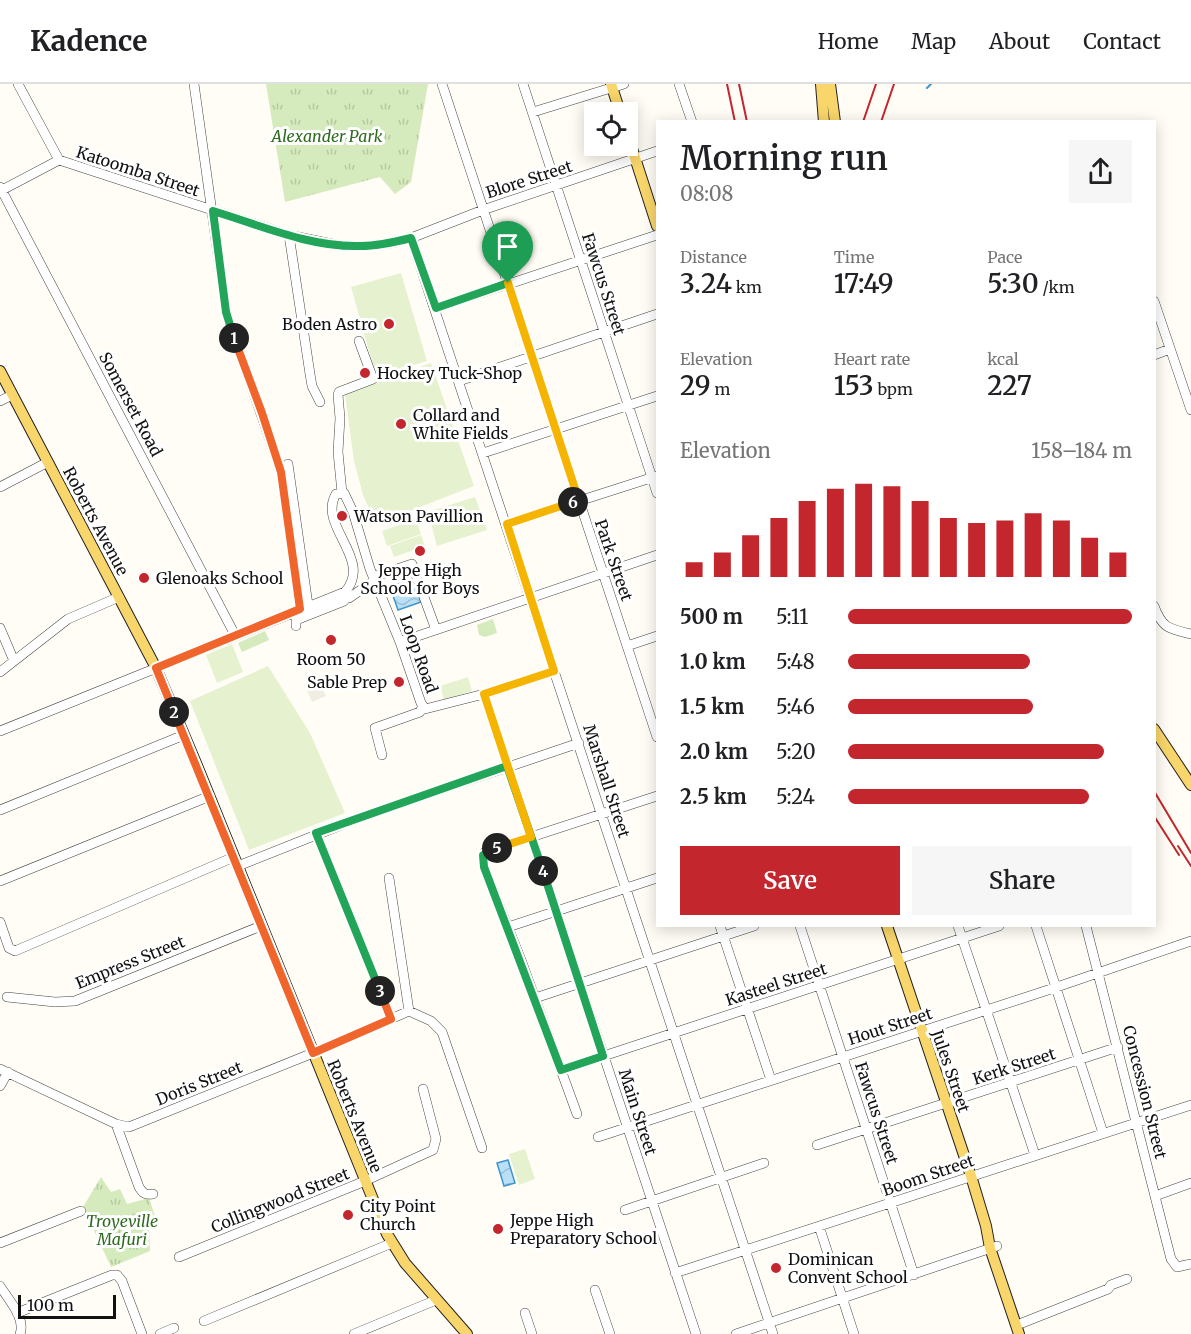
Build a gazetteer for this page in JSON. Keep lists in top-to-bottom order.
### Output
{
  "streets": {
    "main road": ["Roberts Avenue", "Jules Street"],
    "street": [
      "Katoomba Street",
      "Blore Street",
      "Fawcus Street",
      "Somerset Road",
      "Park Street",
      "Loop Road",
      "Marshall Street",
      "Empress Street",
      "Kasteel Street",
      "Hout Street",
      "Kerk Street",
      "Doris Street",
      "Concession Street",
      "Main Street",
      "Boom Street",
      "Collingwood Street"
    ]
  },
  "crossings": [
    ["Katoomba Street", "Blore Street"],
    ["Katoomba Street", "Somerset Road"],
    ["Katoomba Street", "Marshall Street"],
    ["Blore Street", "Fawcus Street"],
    ["Blore Street", "Park Street"],
    ["Blore Street", "Marshall Street"],
    ["Fawcus Street", "Kasteel Street"],
    ["Fawcus Street", "Hout Street"],
    ["Fawcus Street", "Kerk Street"],
    ["Fawcus Street", "Boom Street"],
    ["Roberts Avenue", "Empress Street"],
    ["Roberts Avenue", "Doris Street"],
    ["Roberts Avenue", "Collingwood Street"],
    ["Loop Road", "Marshall Street"],
    ["Loop Road", "Main Street"],
    ["Marshall Street", "Kasteel Street"],
    ["Marshall Street", "Hout Street"],
    ["Marshall Street", "Boom Street"],
    ["Kasteel Street", "Jules Street"],
    ["Kasteel Street", "Main Street"],
    ["Hout Street", "Jules Street"],
    ["Hout Street", "Concession Street"],
    ["Hout Street", "Main Street"],
    ["Kerk Street", "Jules Street"],
    ["Kerk Street", "Concession Street"],
    ["Jules Street", "Boom Street"],
    ["Concession Street", "Boom Street"],
    ["Main Street", "Boom Street"]
  ],
  "parks": ["Alexander Park", "Troyeville Mafuri"],
  "places": [
    "Boden Astro",
    "Hockey Tuck-Shop",
    "Collard and White Fields",
    "Watson Pavillion",
    "Jeppe High School for Boys",
    "Glenoaks School",
    "Room 50",
    "Sable Prep",
    "City Point Church",
    "Jeppe High Preparatory School",
    "Dominican Convent School"
  ],
  "scale_bar": "100 m",
  "page": {
    "header": "Kadence",
    "nav": [
      "Home",
      "Map",
      "About",
      "Contact"
    ],
    "heading": ["Morning run", "08:08"],
    "stats": [
      ["Distance", "3.24 km"],
      ["Time", "17:49"],
      ["Pace", "5:30 /km"],
      ["Elevation", "29 m"],
      ["Heart rate", "153 bpm"],
      ["kcal", "227"]
    ],
    "pins": [
      "1",
      "6",
      "2",
      "5",
      "4",
      "3"
    ],
    "chart": ["Elevation", "158–184 m"],
    "list": [
      {
        "name": "500 m",
        "note": "5:11"
      },
      {
        "name": "1.0 km",
        "note": "5:48"
      },
      {
        "name": "1.5 km",
        "note": "5:46"
      },
      {
        "name": "2.0 km",
        "note": "5:20"
      },
      {
        "name": "2.5 km",
        "note": "5:24"
      }
    ],
    "buttons": ["Save", "Share"],
    "scale": "100 m"
  }
}
